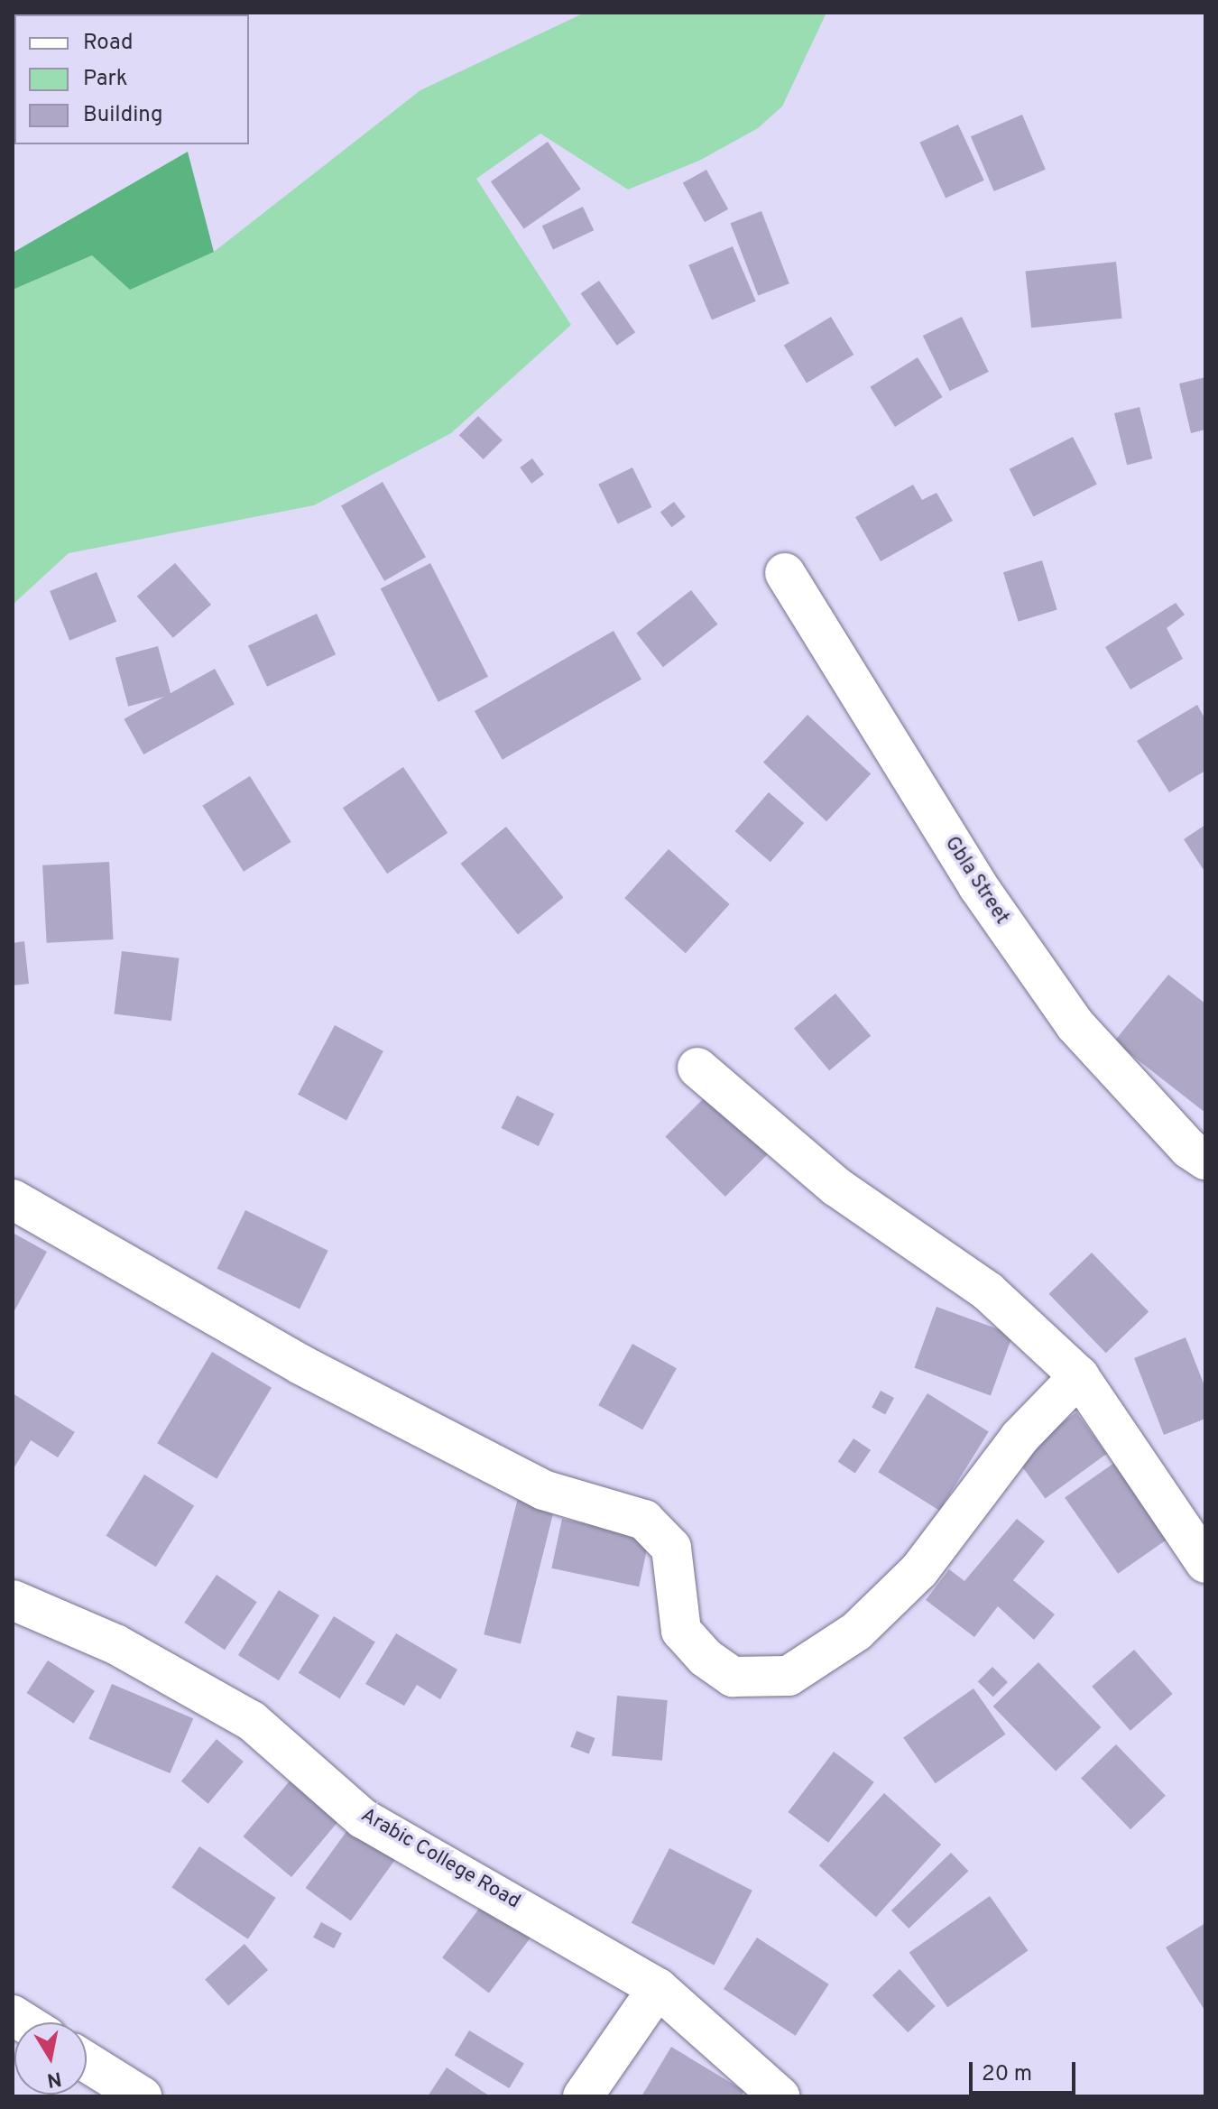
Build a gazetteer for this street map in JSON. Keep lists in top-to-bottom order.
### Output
{
  "streets": {
    "street": ["Gbla Street", "Arabic College Road"]
  },
  "legend": ["Road", "Park", "Building"],
  "scale_bar": "20 m",
  "north": "bottom"
}
